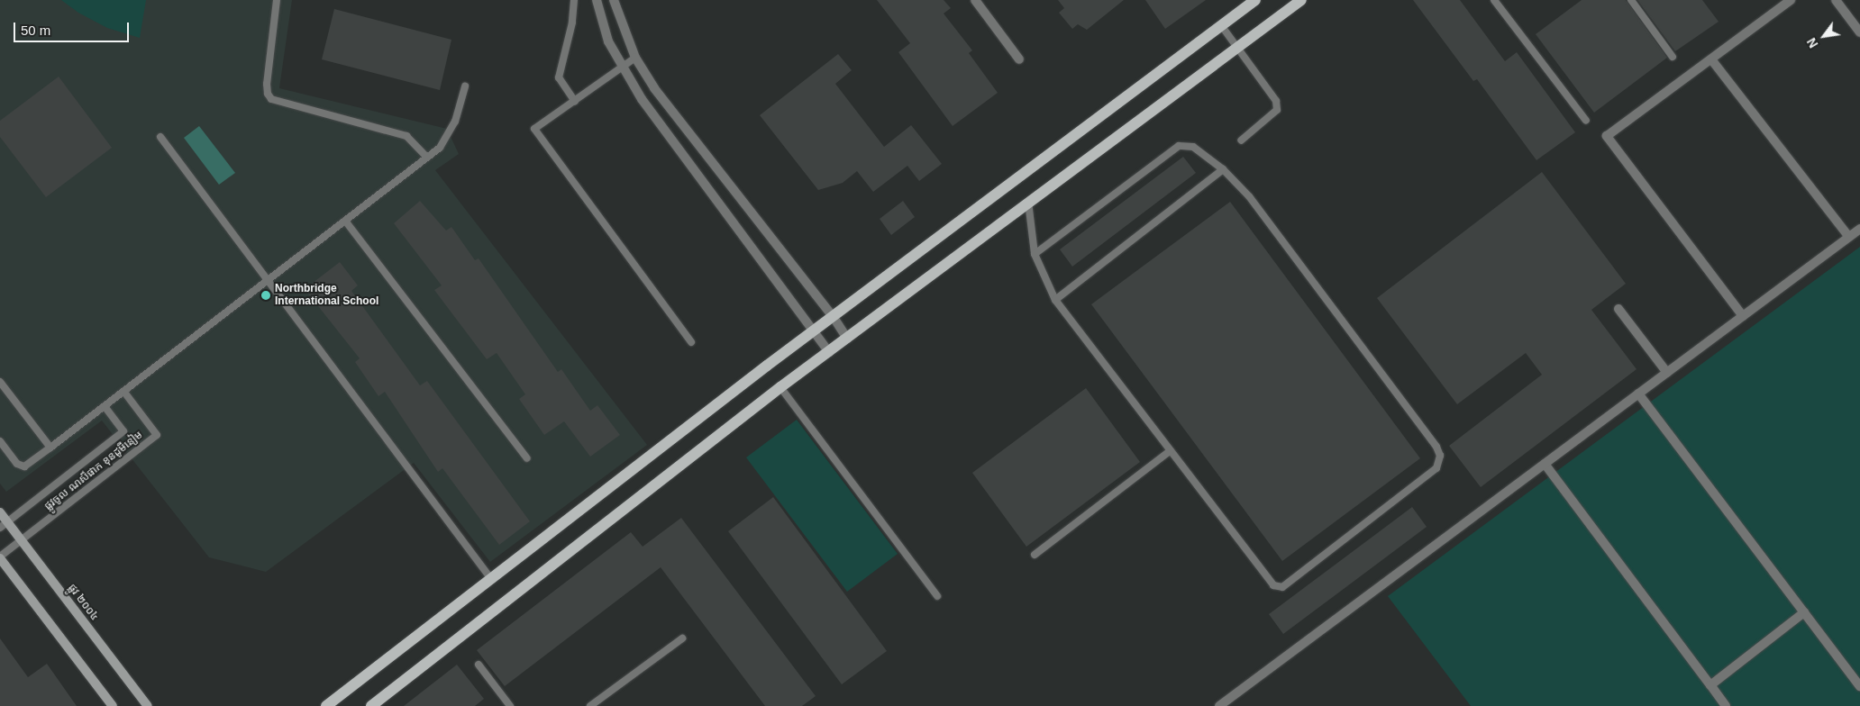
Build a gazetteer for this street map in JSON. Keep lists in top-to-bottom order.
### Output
{
  "streets": {
    "main road": ["ផ្លូវ ២០០៤"],
    "lane": ["ផ្លូវចូល ណស៏ផាក ខុនដូមីនៀម"]
  },
  "crossings": [
    ["ផ្លូវចូល ណស៏ផាក ខុនដូមីនៀម", "ផ្លូវ ២០០៤"]
  ],
  "places": ["Northbridge International School"],
  "scale_bar": "50 m",
  "north": "bottom left"
}
